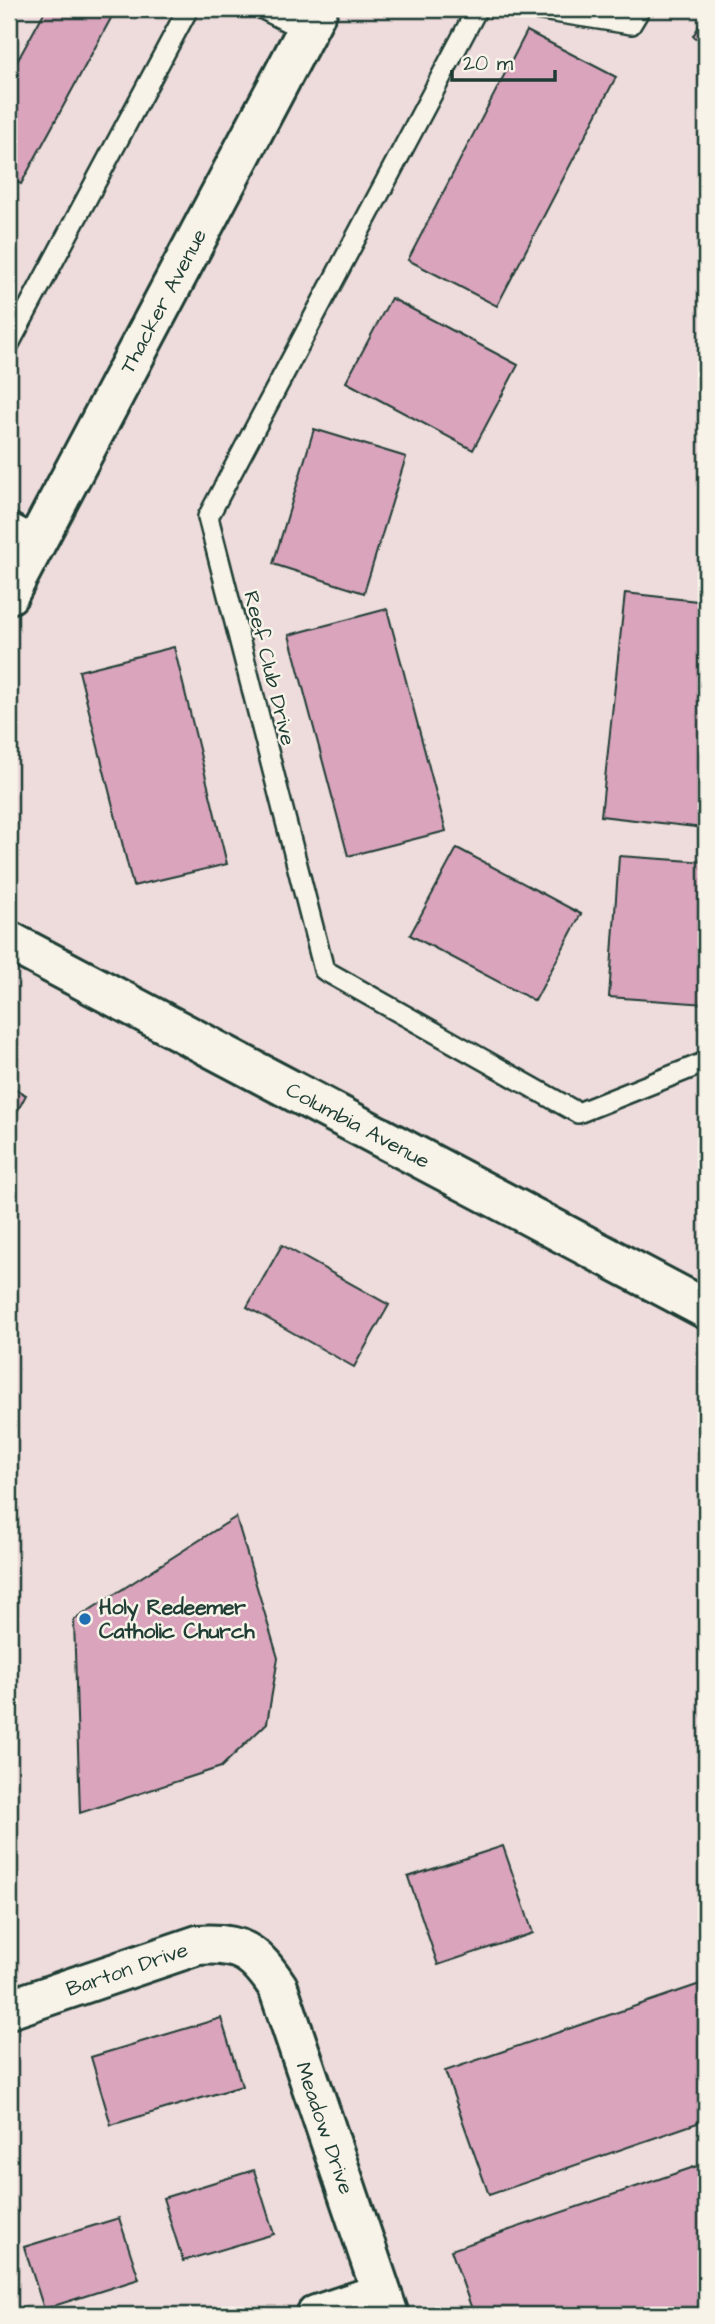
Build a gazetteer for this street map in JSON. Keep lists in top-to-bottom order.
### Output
{
  "streets": {
    "street": [
      "Thacker Avenue",
      "Columbia Avenue",
      "Barton Drive",
      "Meadow Drive"
    ],
    "lane": ["Reef Club Drive"]
  },
  "crossings": [
    ["Barton Drive", "Meadow Drive"]
  ],
  "places": ["Holy Redeemer Catholic Church"],
  "scale_bar": "20 m"
}
